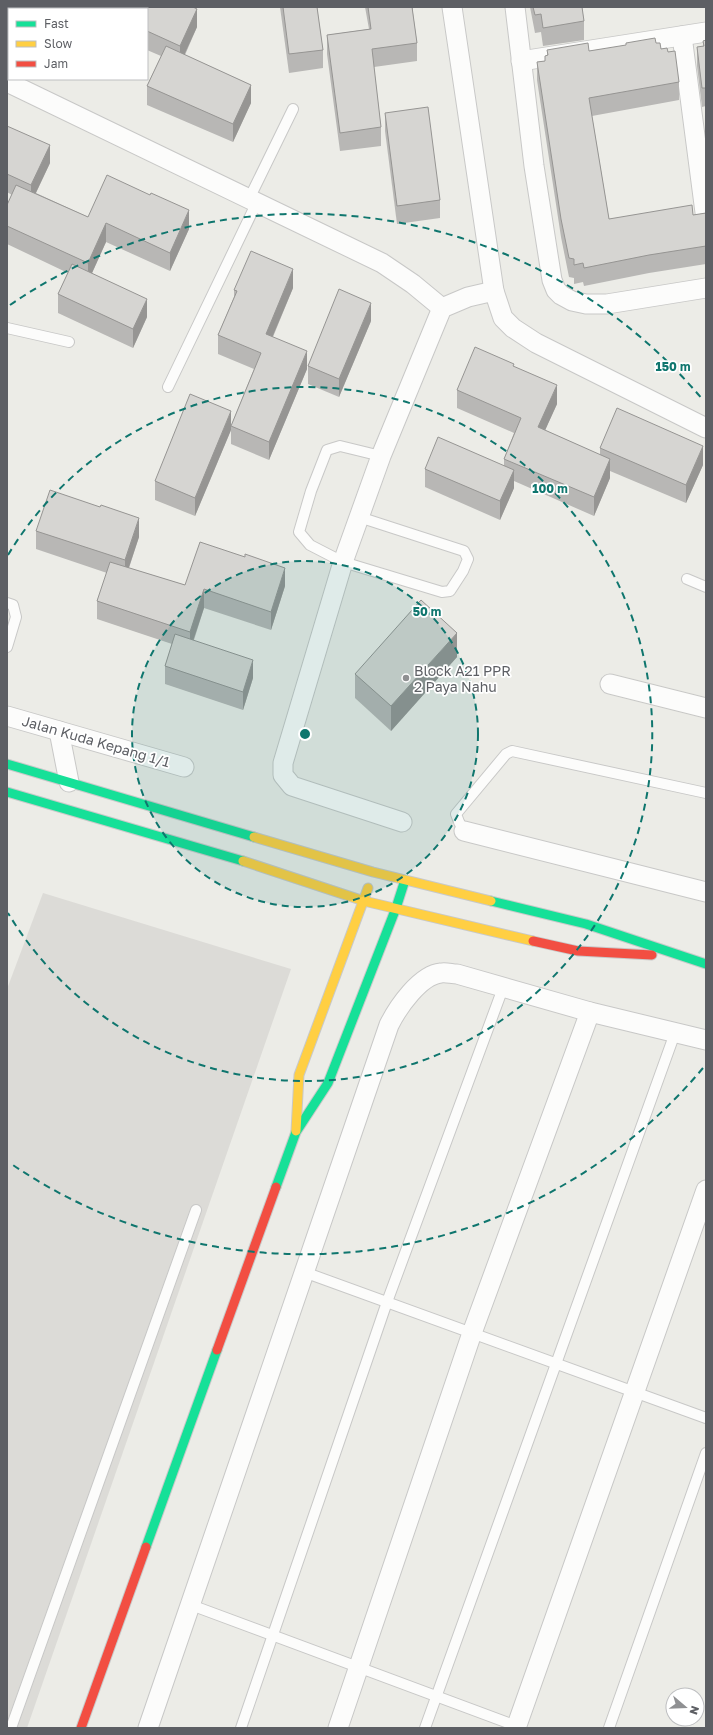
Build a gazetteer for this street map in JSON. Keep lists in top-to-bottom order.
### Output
{
  "streets": {
    "street": ["Jalan Kuda Kepang 1/1"]
  },
  "places": ["Block A21 PPR 2 Paya Nahu"],
  "legend": ["Fast", "Slow", "Jam"],
  "north": "right",
  "rings": ["150 m", "100 m", "50 m"]
}
